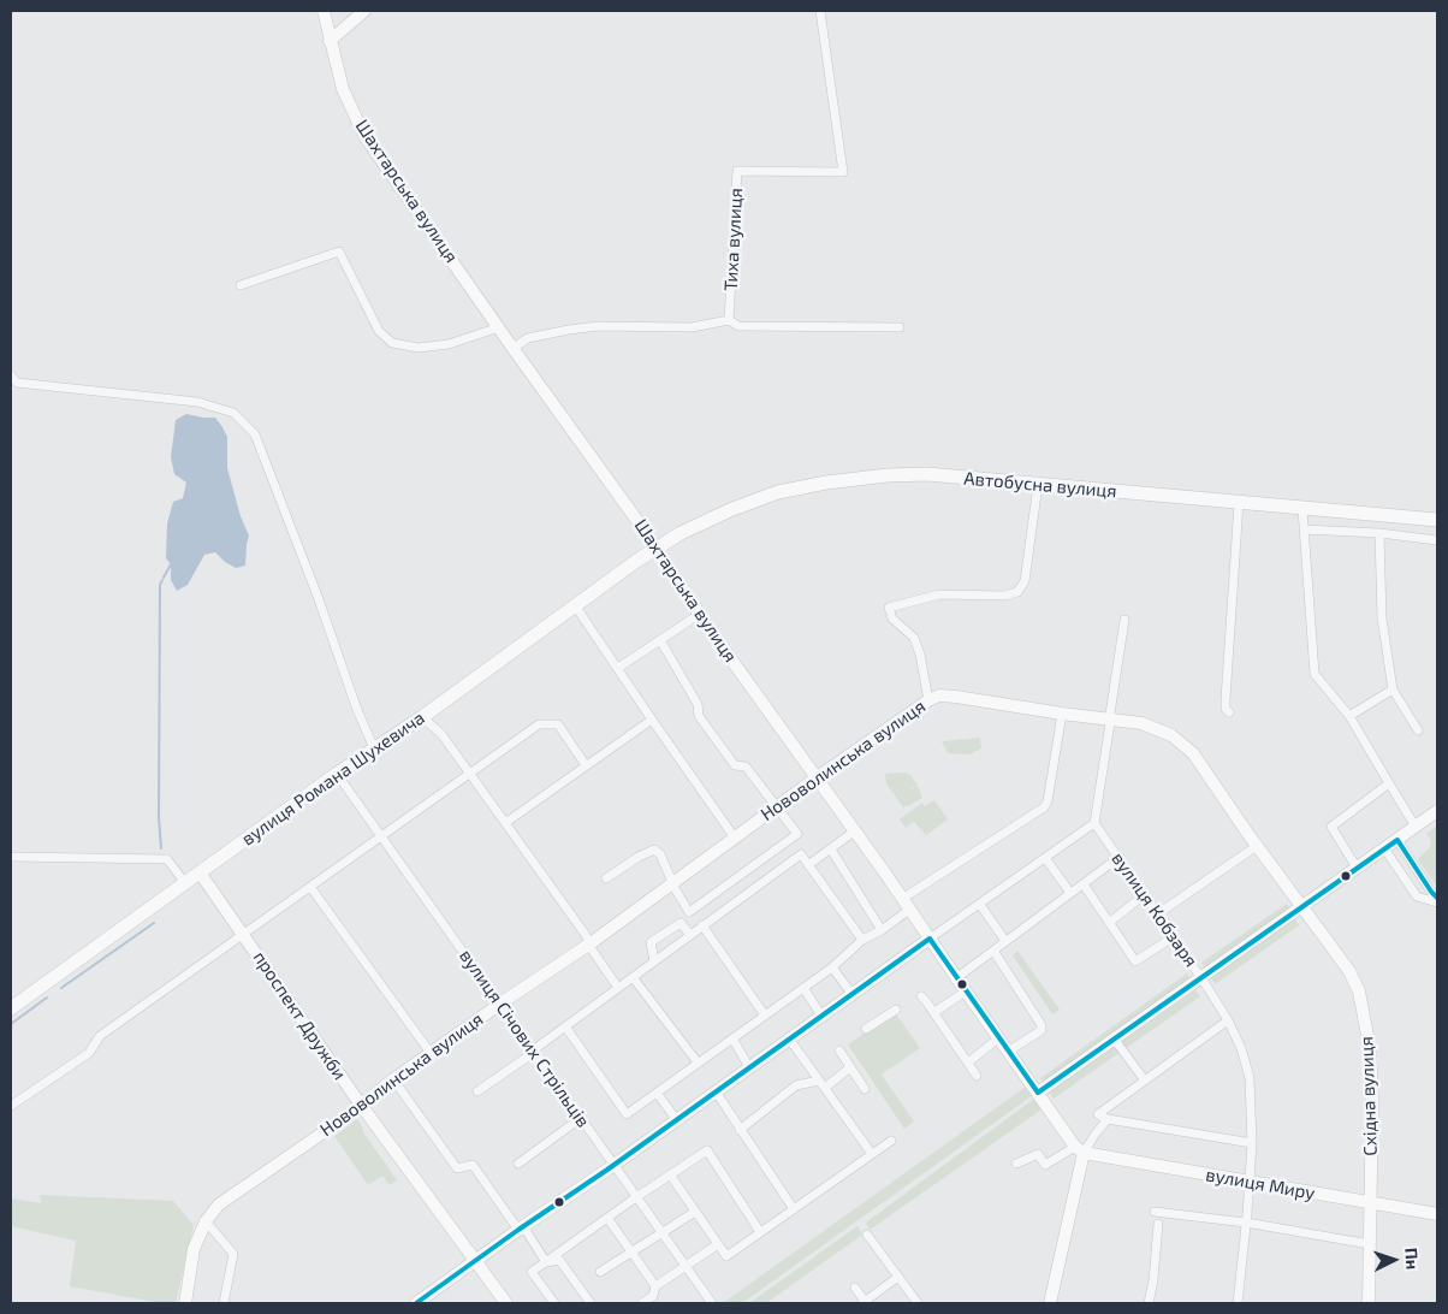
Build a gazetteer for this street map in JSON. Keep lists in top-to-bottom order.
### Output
{
  "streets": {
    "main road": ["Автобусна вулиця", "вулиця Романа Шухевича"],
    "street": [
      "Шахтарська вулиця",
      "Тиха вулиця",
      "Нововолинська вулиця",
      "вулиця Кобзаря",
      "проспект Дружби",
      "вулиця Січових Стрільців",
      "Східна вулиця",
      "вулиця Миру"
    ]
  },
  "crossings": [
    ["Шахтарська вулиця", "Автобусна вулиця"],
    ["Шахтарська вулиця", "Нововолинська вулиця"],
    ["Шахтарська вулиця", "вулиця Романа Шухевича"],
    ["Шахтарська вулиця", "вулиця Миру"],
    ["Автобусна вулиця", "вулиця Романа Шухевича"],
    ["Нововолинська вулиця", "проспект Дружби"],
    ["Нововолинська вулиця", "вулиця Січових Стрільців"],
    ["Нововолинська вулиця", "Східна вулиця"],
    ["вулиця Романа Шухевича", "проспект Дружби"],
    ["вулиця Романа Шухевича", "вулиця Січових Стрільців"],
    ["вулиця Кобзаря", "вулиця Миру"],
    ["Східна вулиця", "вулиця Миру"]
  ],
  "north": "right"
}
